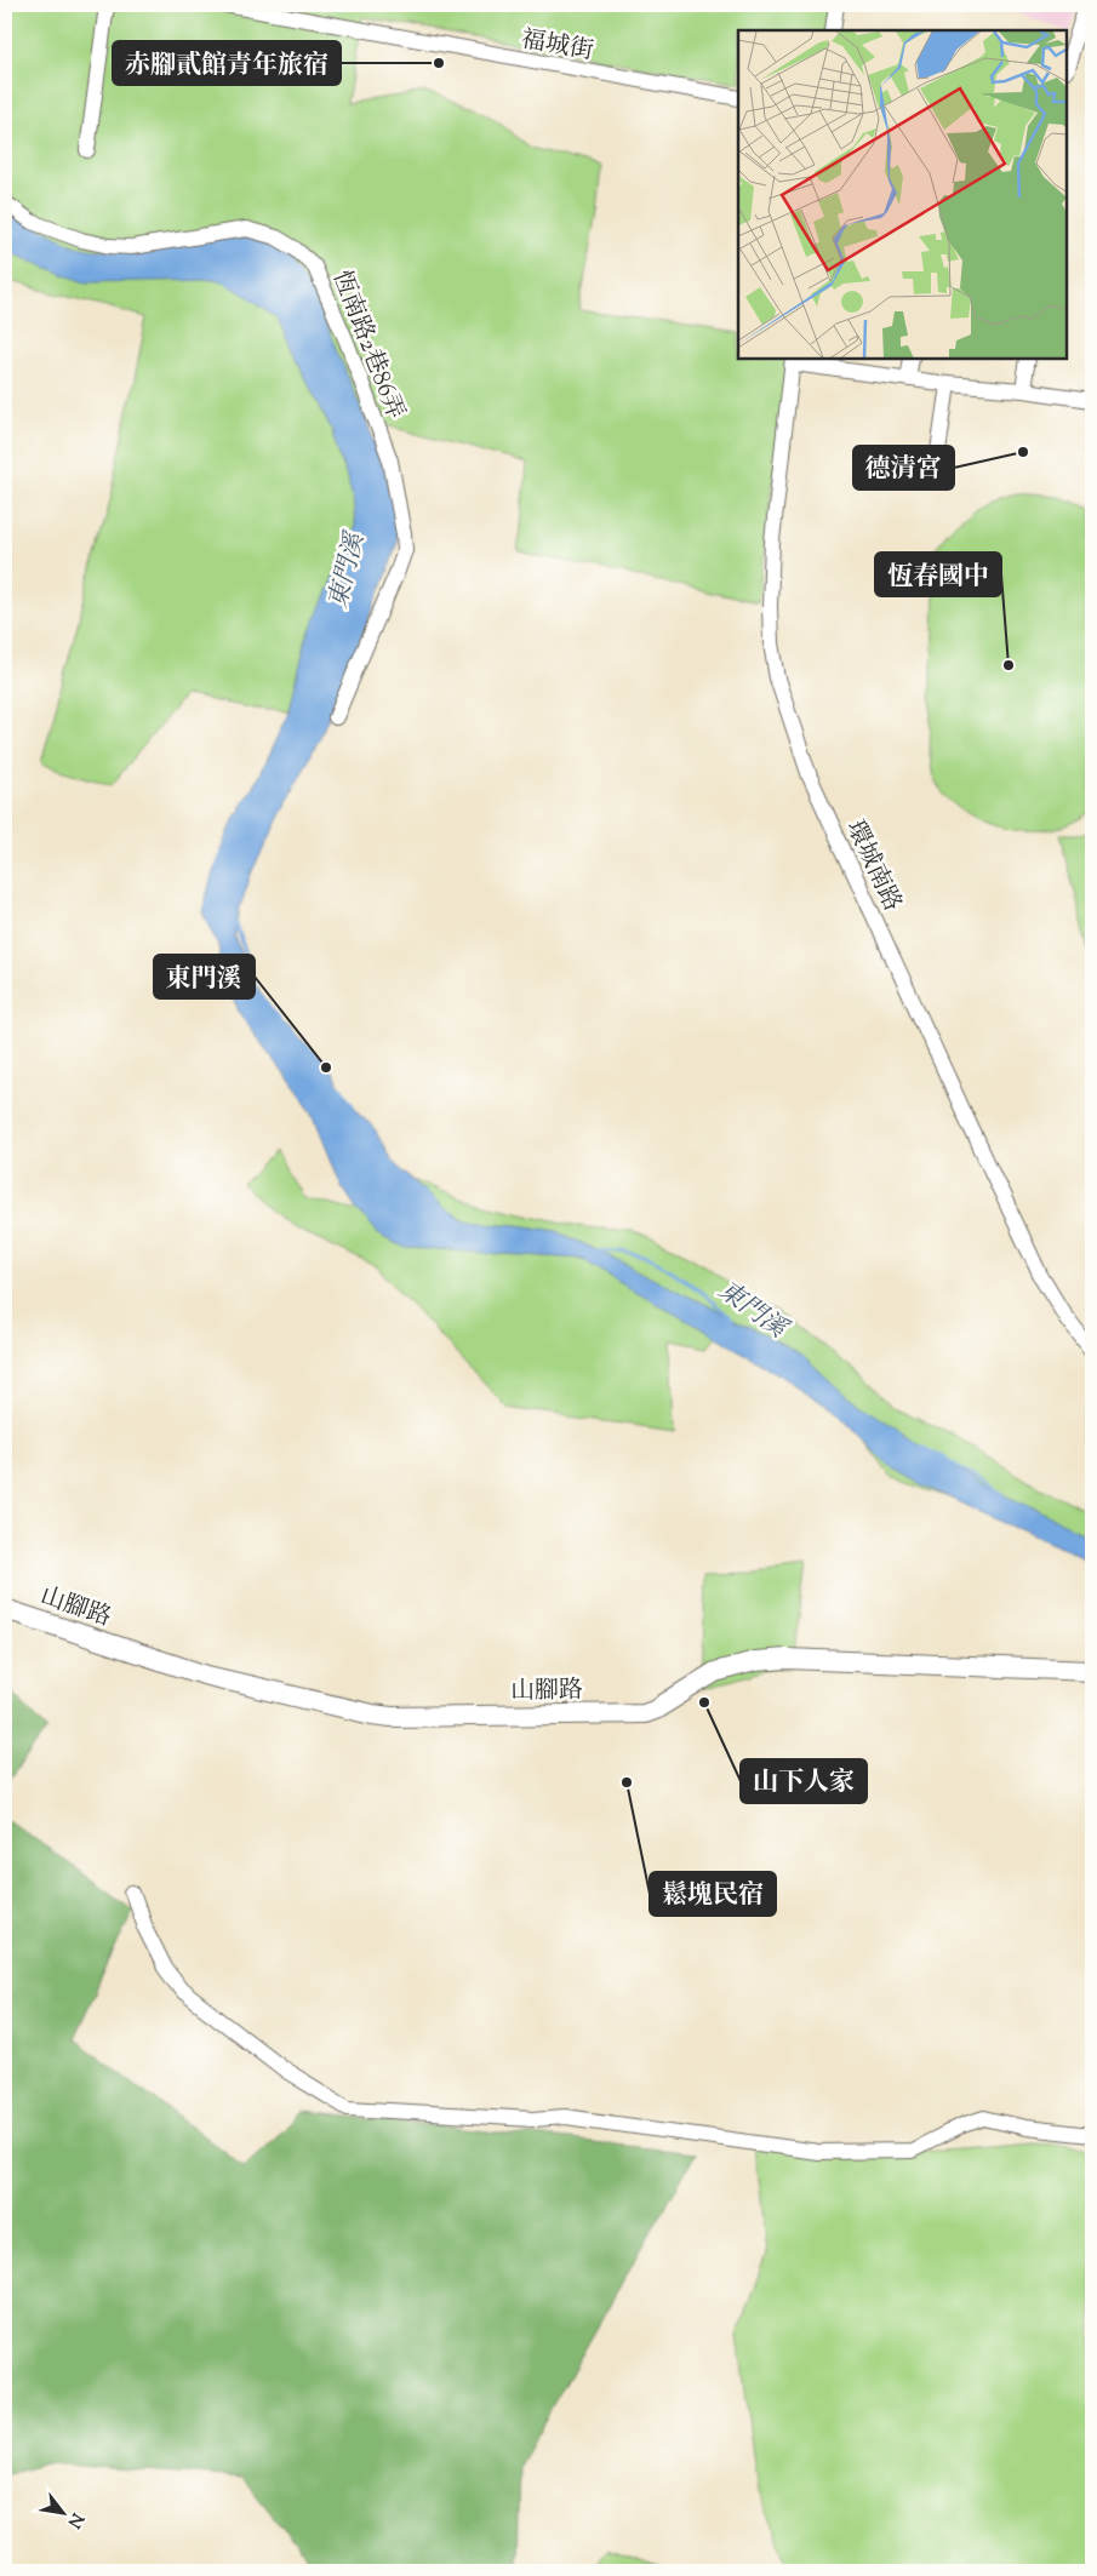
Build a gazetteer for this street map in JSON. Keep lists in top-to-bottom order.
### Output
{
  "streets": {
    "street": [
      "福城街",
      "恆南路2巷86弄",
      "環城南路",
      "山腳路"
    ]
  },
  "water": ["東門溪"],
  "places": [
    "赤腳貳館青年旅宿",
    "德清宮",
    "恆春國中",
    "東門溪",
    "山下人家",
    "鬆塊民宿"
  ],
  "north": "bottom right"
}
